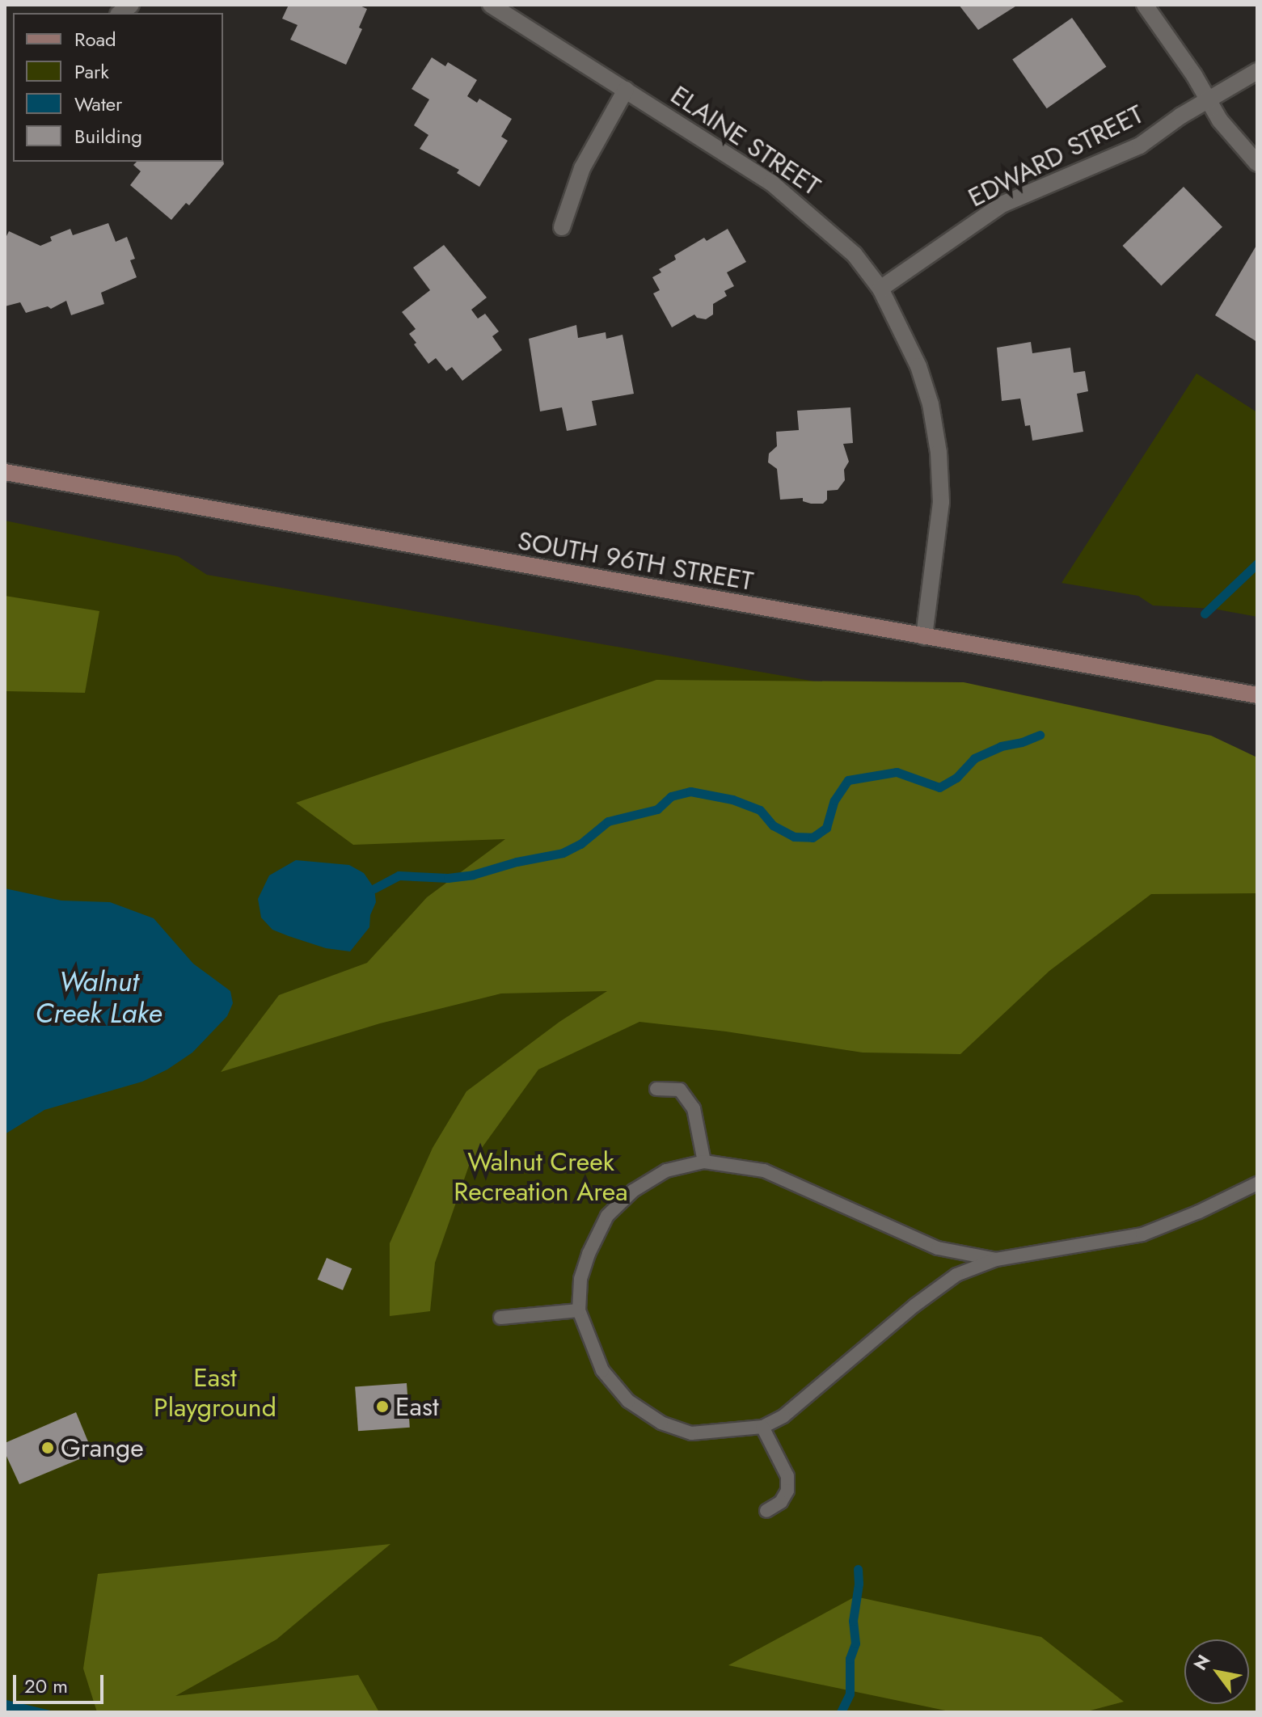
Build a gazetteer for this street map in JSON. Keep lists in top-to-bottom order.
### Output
{
  "streets": {
    "main road": ["SOUTH 96TH STREET"],
    "street": ["ELAINE STREET", "EDWARD STREET"]
  },
  "crossings": [
    ["ELAINE STREET", "EDWARD STREET"],
    ["ELAINE STREET", "SOUTH 96TH STREET"]
  ],
  "water": ["Walnut Creek Lake"],
  "parks": ["Walnut Creek Recreation Area", "East Playground"],
  "places": ["East", "Grange"],
  "legend": [
    "Road",
    "Park",
    "Water",
    "Building"
  ],
  "scale_bar": "20 m",
  "north": "top left"
}
